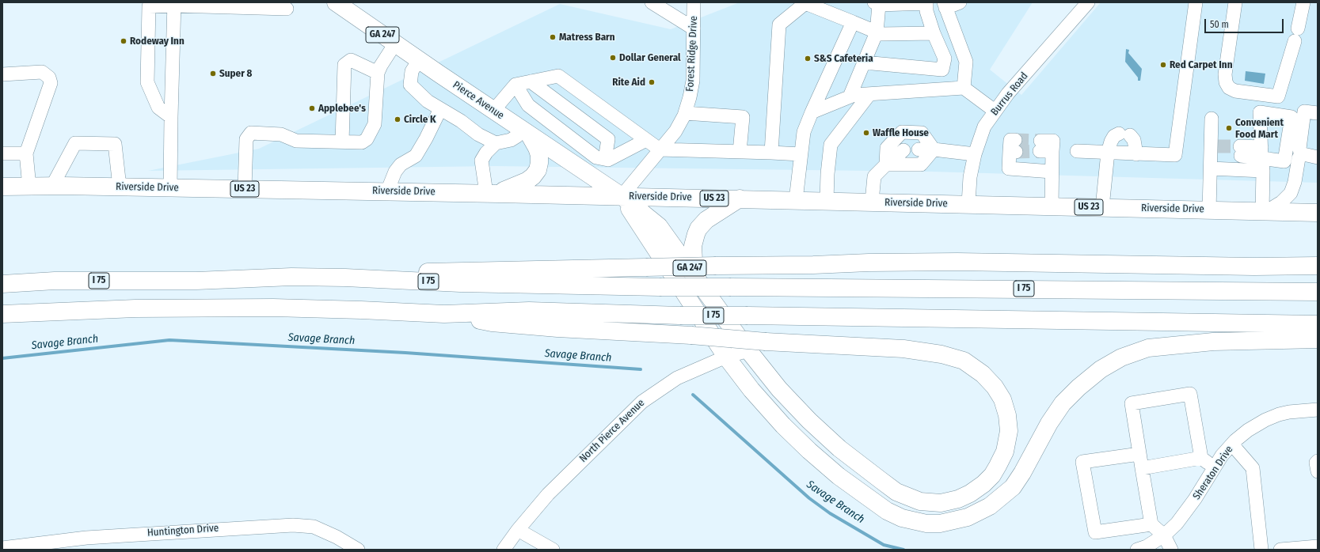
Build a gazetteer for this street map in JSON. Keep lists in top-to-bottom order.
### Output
{
  "streets": {
    "main road": [
      "GA 247",
      "Pierce Avenue",
      "Riverside Drive",
      "US 23",
      "I 75"
    ],
    "street": [
      "Forest Ridge Drive",
      "Burrus Road",
      "North Pierce Avenue",
      "Sheraton Drive",
      "Huntington Drive"
    ]
  },
  "crossings": [
    ["Forest Ridge Drive", "Pierce Avenue"],
    ["Forest Ridge Drive", "Riverside Drive"],
    ["Burrus Road", "Riverside Drive"],
    ["Pierce Avenue", "Riverside Drive"],
    ["Pierce Avenue", "I 75"],
    ["Pierce Avenue", "North Pierce Avenue"]
  ],
  "water": ["Savage Branch"],
  "places": [
    "Matress Barn",
    "Rodeway Inn",
    "Dollar General",
    "S&S Cafeteria",
    "Red Carpet Inn",
    "Super 8",
    "Rite Aid",
    "Applebee's",
    "Circle K",
    "Convenient Food Mart",
    "Waffle House"
  ],
  "scale_bar": "50 m"
}
